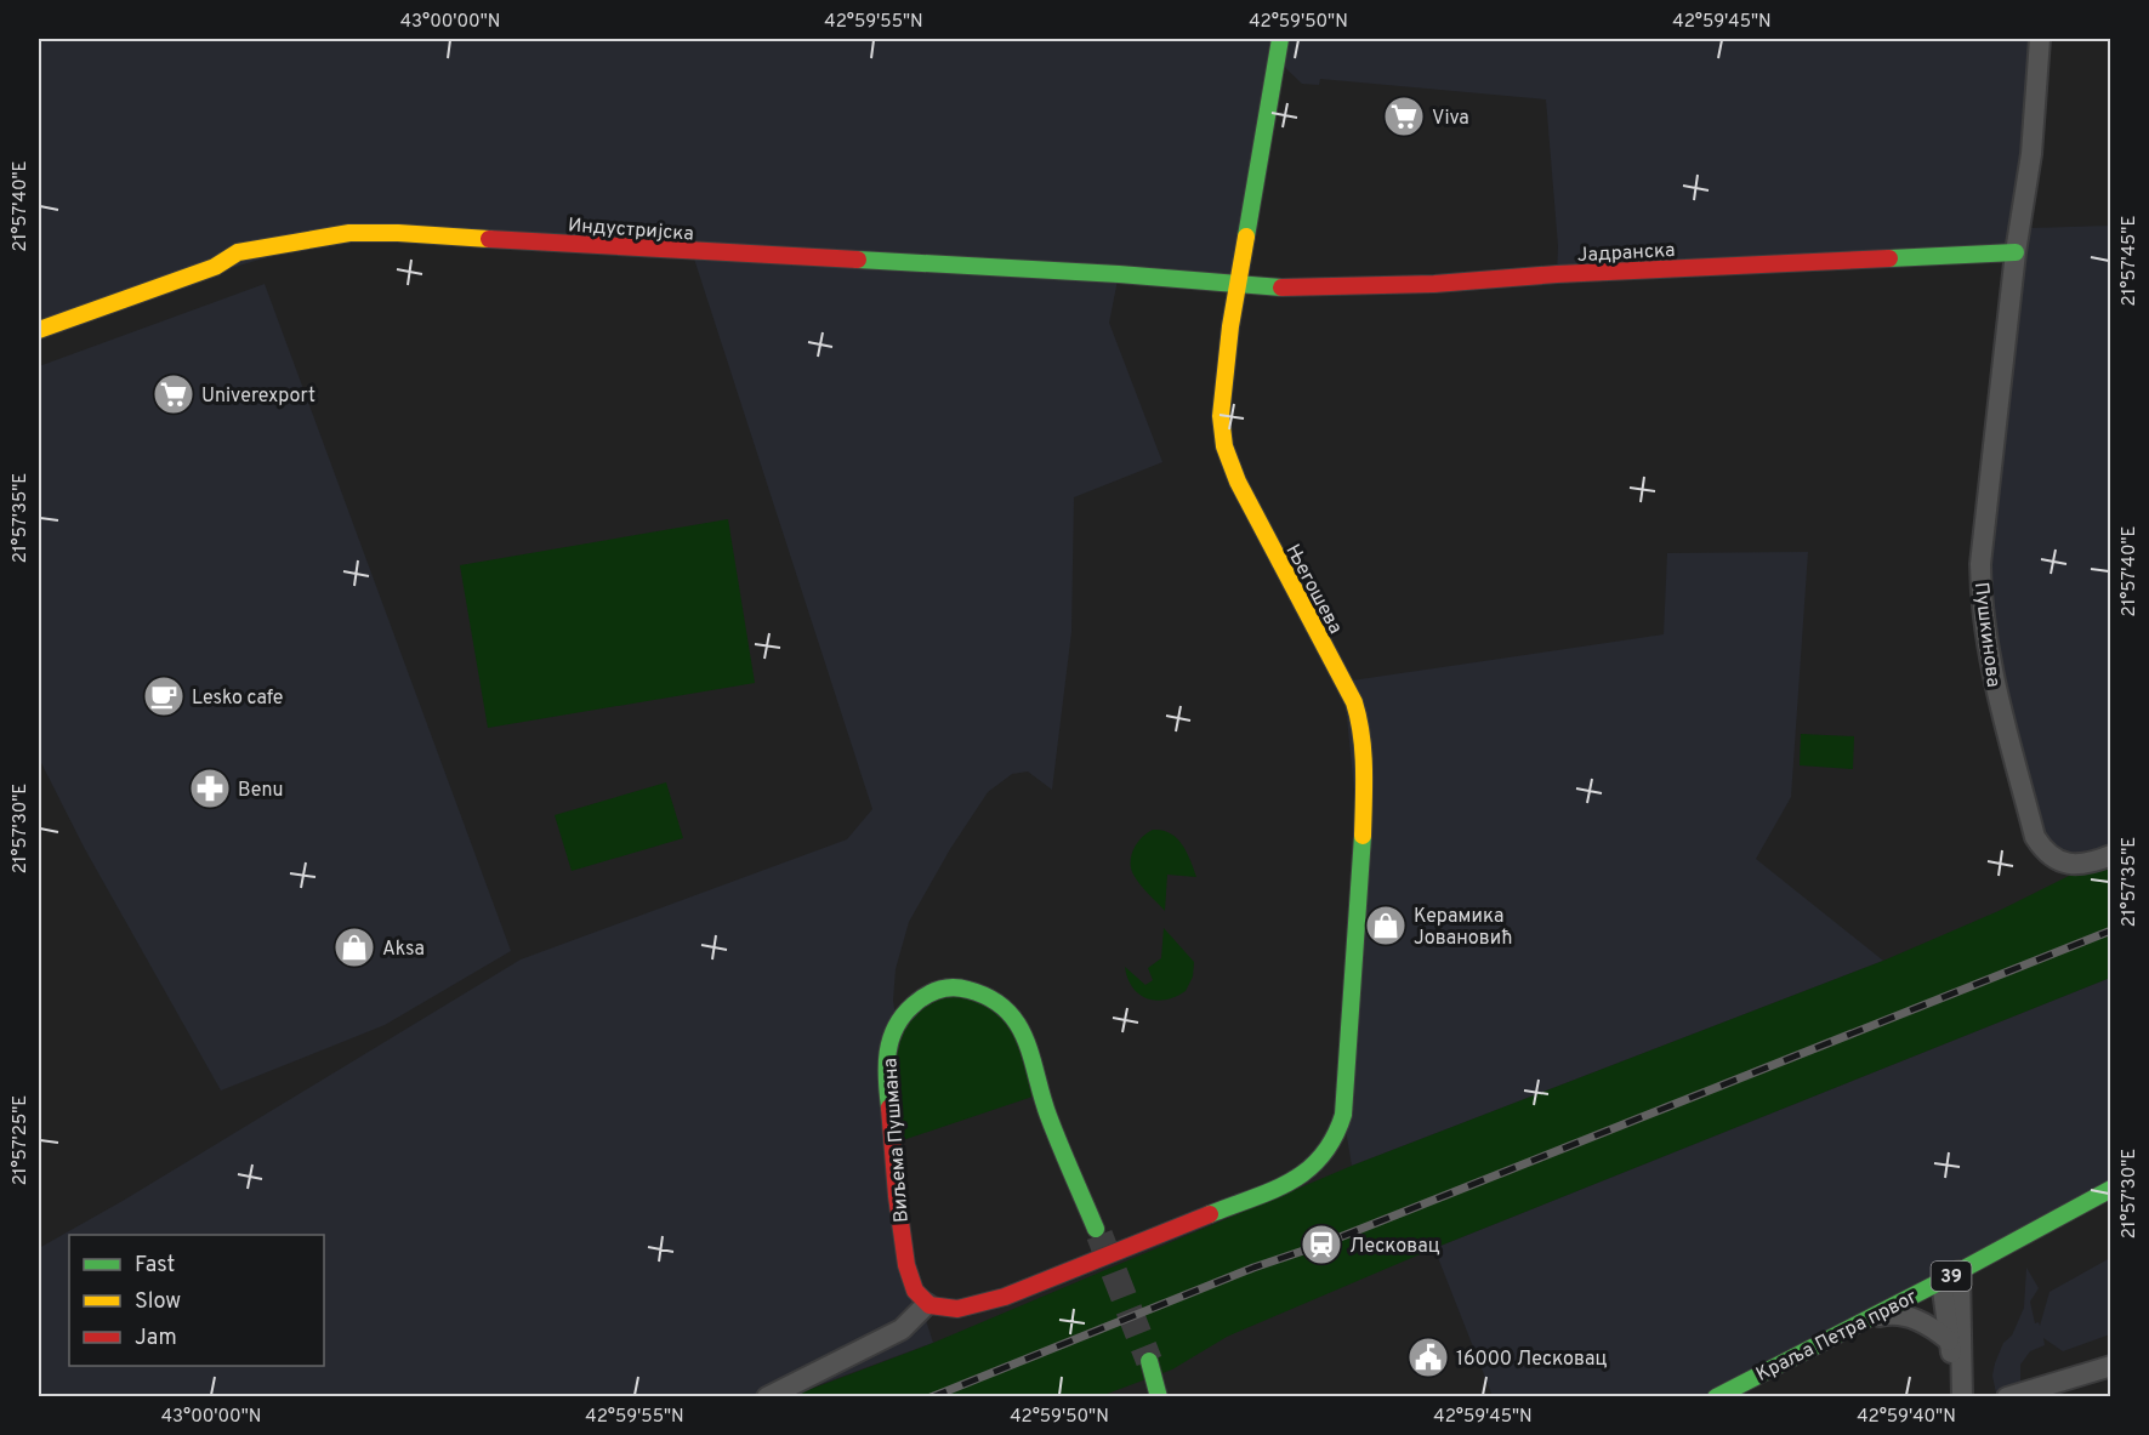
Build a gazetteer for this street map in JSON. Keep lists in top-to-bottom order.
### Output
{
  "streets": {
    "street": [
      "Индустријска",
      "Јадранска",
      "Његошева",
      "Пушкинова",
      "Виљема Пушмана",
      "39",
      "Краља Петра првог"
    ]
  },
  "crossings": [
    ["Индустријска", "Јадранска"],
    ["Индустријска", "Његошева"],
    ["Јадранска", "Његошева"],
    ["Јадранска", "Пушкинова"],
    ["Његошева", "Виљема Пушмана"]
  ],
  "places": {
    "supermarket": ["Viva", "Univerexport"],
    "cafe": ["Lesko cafe"],
    "pharmacy": ["Benu"],
    "shop": ["Керамика Јовановић", "Aksa"],
    "station": ["Лесковац"],
    "public building": ["16000 Лесковац"]
  },
  "legend": ["Fast", "Slow", "Jam"],
  "coordinates": [
    "43°00'00\"N",
    "42°59'55\"N",
    "42°59'50\"N",
    "42°59'45\"N",
    "21°57'40\"E",
    "21°57'45\"E",
    "21°57'35\"E",
    "21°57'30\"E",
    "21°57'25\"E",
    "42°59'40\"N"
  ]
}
